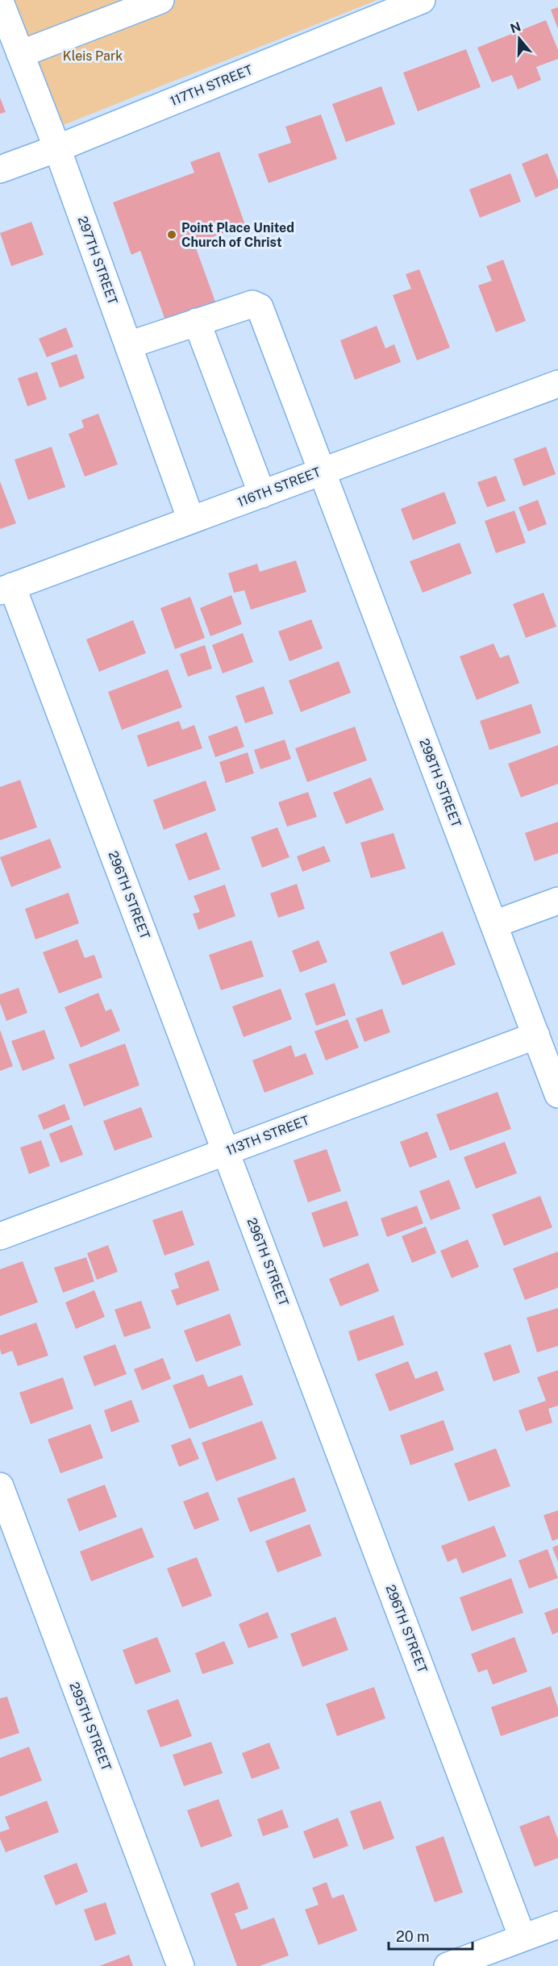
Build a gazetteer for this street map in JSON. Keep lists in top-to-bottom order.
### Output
{
  "streets": {
    "street": [
      "117TH STREET",
      "297TH STREET",
      "116TH STREET",
      "298TH STREET",
      "296TH STREET",
      "113TH STREET",
      "295TH STREET"
    ]
  },
  "crossings": [
    ["117TH STREET", "297TH STREET"],
    ["297TH STREET", "116TH STREET"],
    ["297TH STREET", "298TH STREET"],
    ["116TH STREET", "298TH STREET"],
    ["116TH STREET", "296TH STREET"],
    ["298TH STREET", "113TH STREET"],
    ["296TH STREET", "113TH STREET"]
  ],
  "parks": ["Kleis Park"],
  "places": ["Point Place United Church of Christ"],
  "scale_bar": "20 m",
  "north": "top"
}
